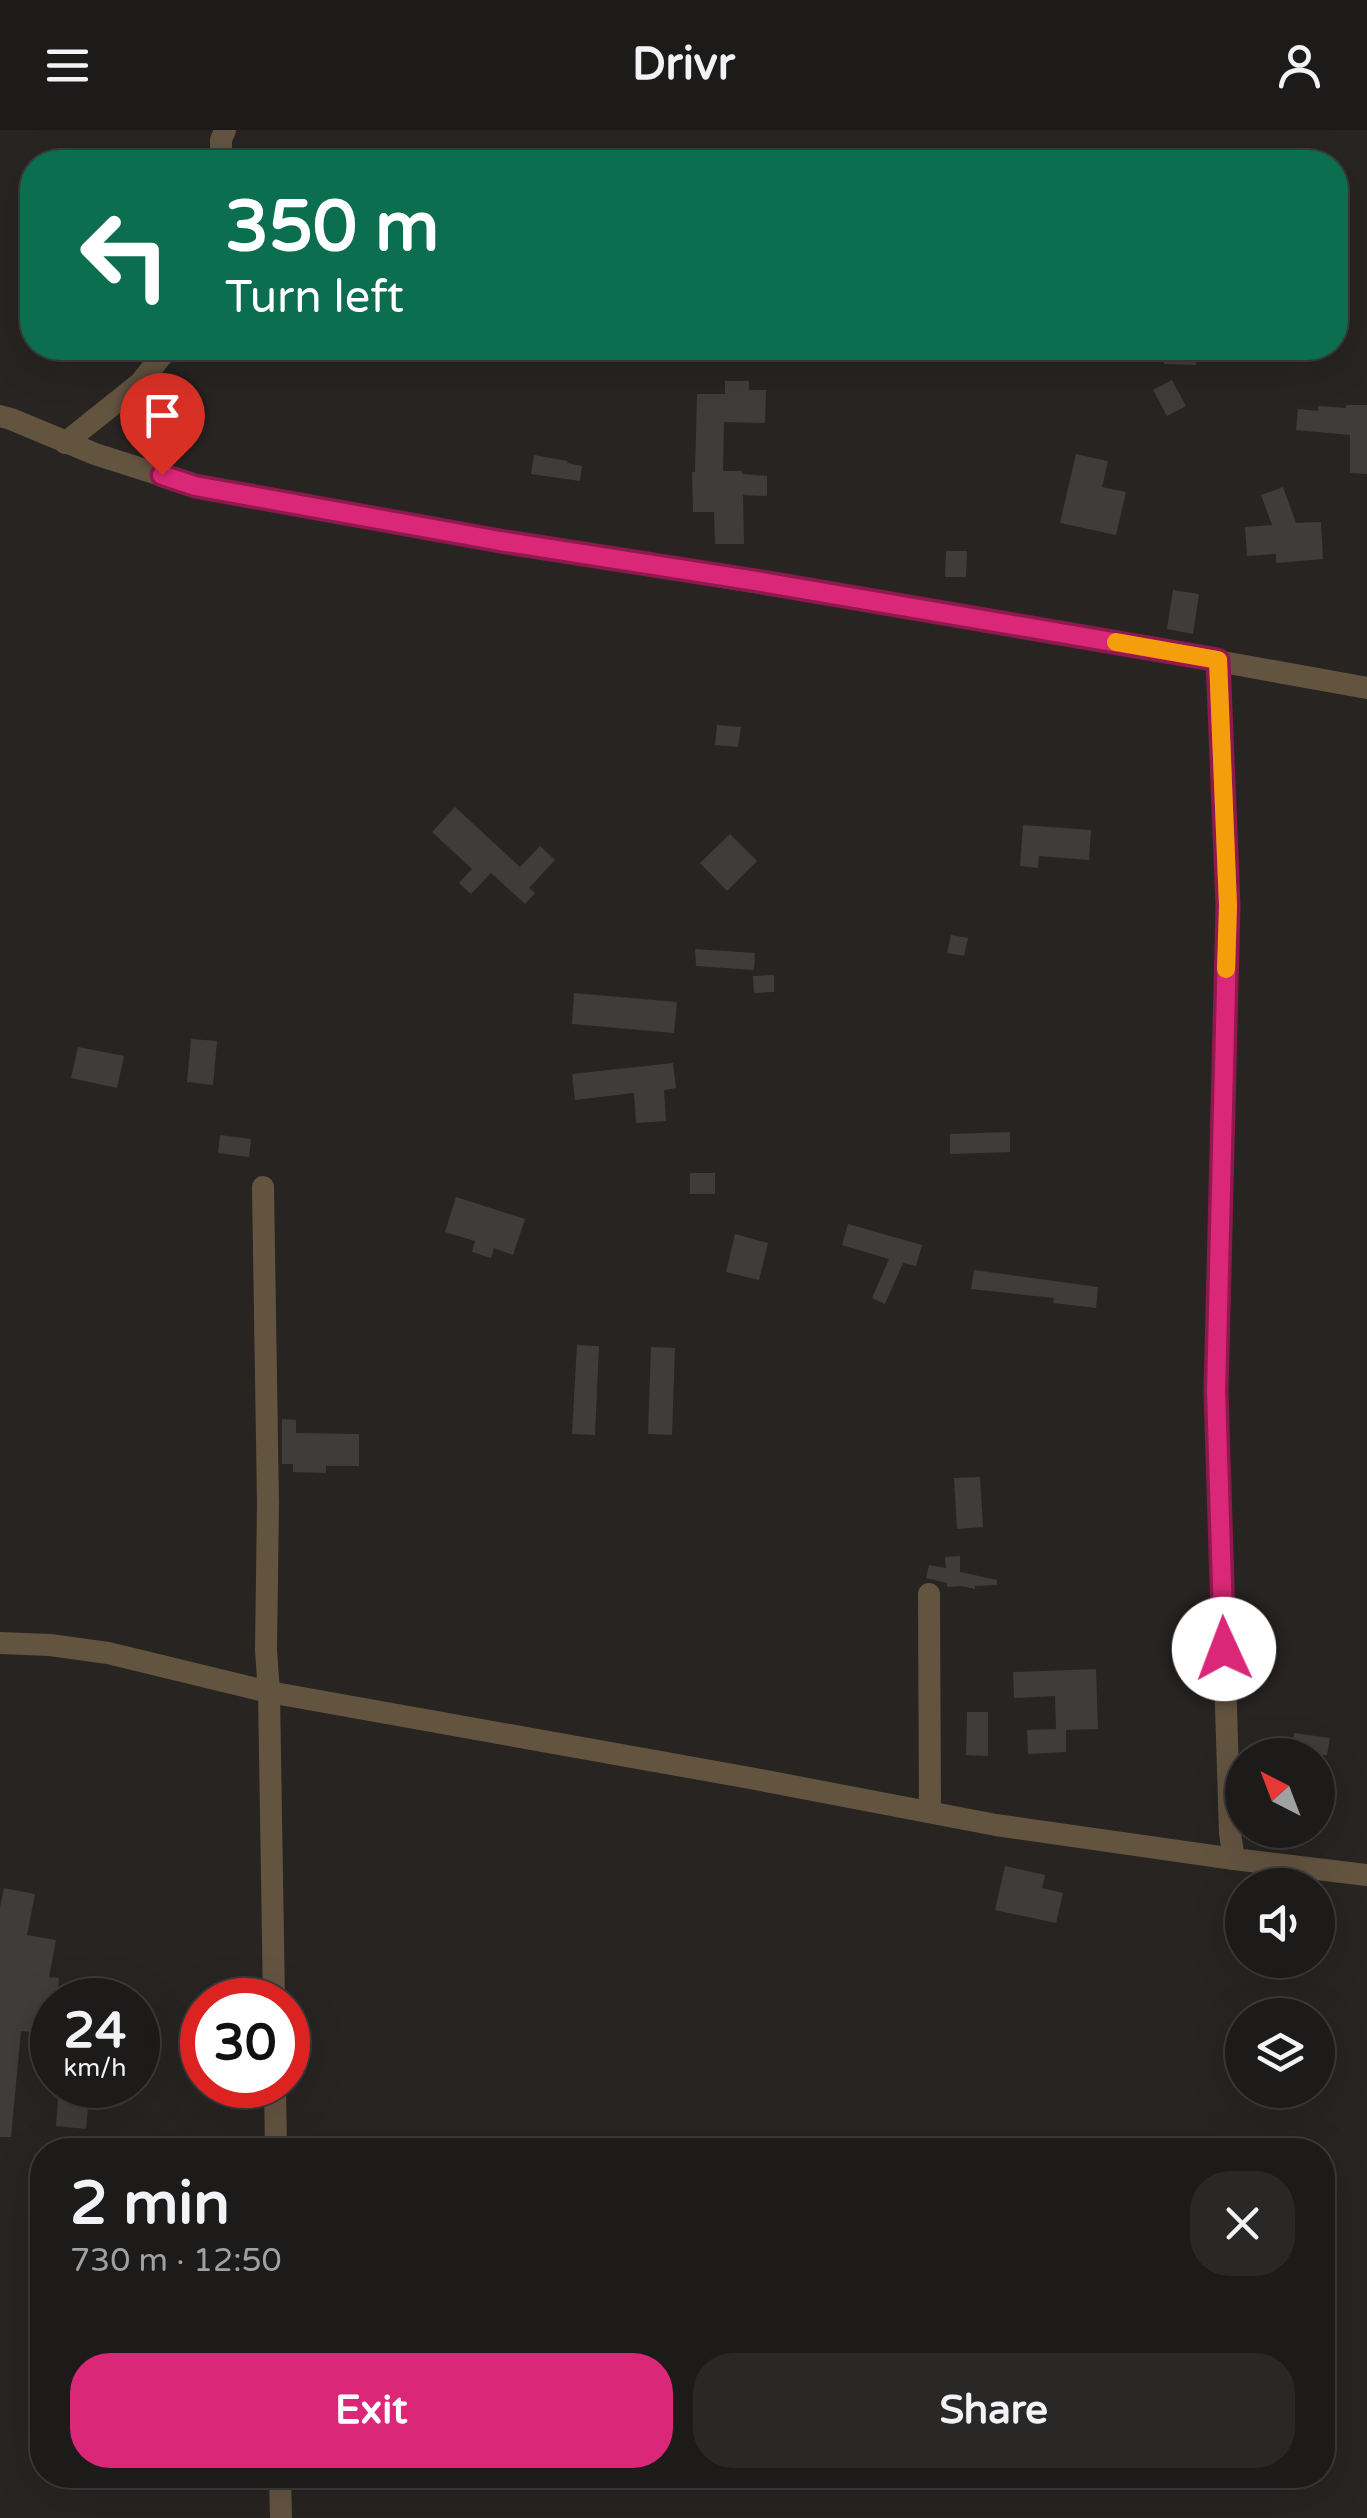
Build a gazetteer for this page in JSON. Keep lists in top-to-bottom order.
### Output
{
  "north": "top left",
  "page": {
    "header": "Drivr",
    "turn": ["350 m", "Turn left"],
    "speed": "24 km/h",
    "limit": "30",
    "heading": ["2 min", "730 m · 12:50"],
    "buttons": ["Exit", "Share"]
  }
}
